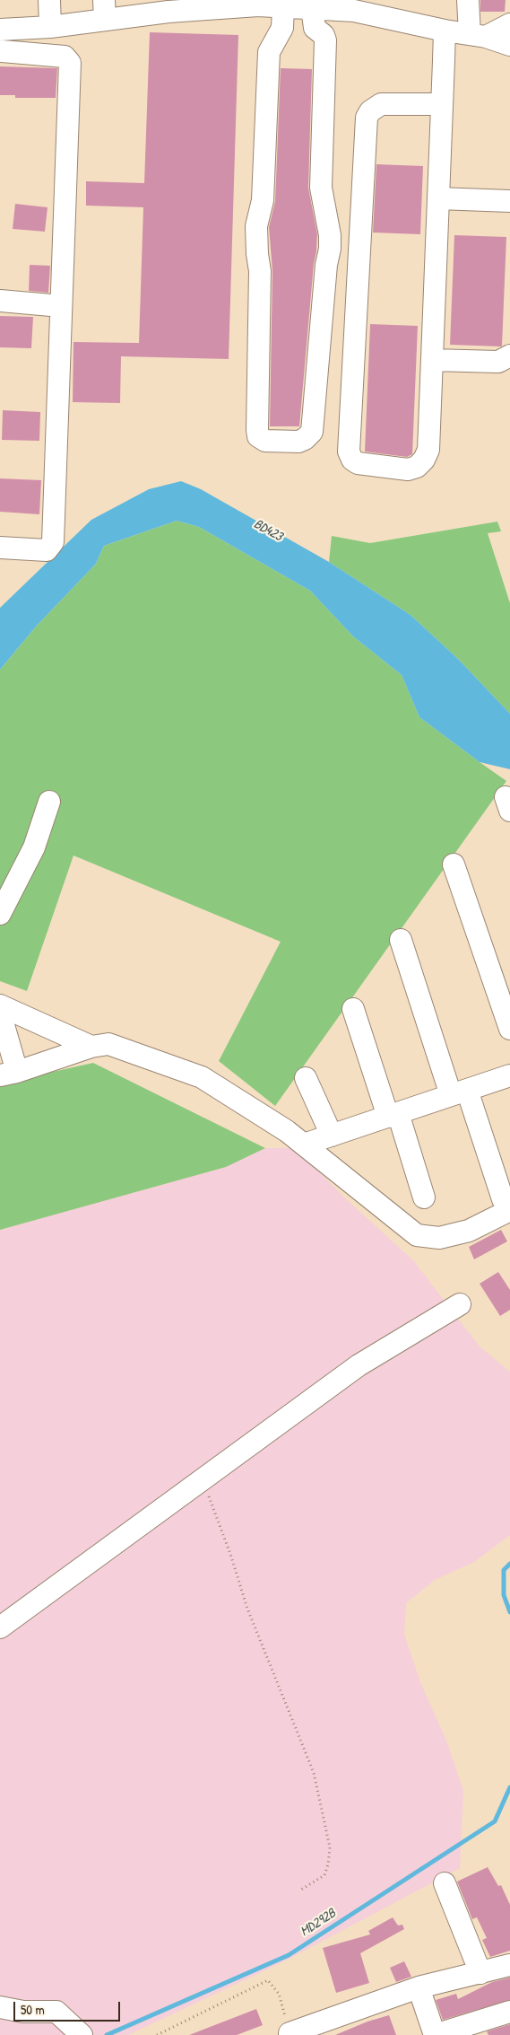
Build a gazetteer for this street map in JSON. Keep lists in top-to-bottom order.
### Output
{
  "water": ["BD423", "MD292B"],
  "scale_bar": "50 m"
}
